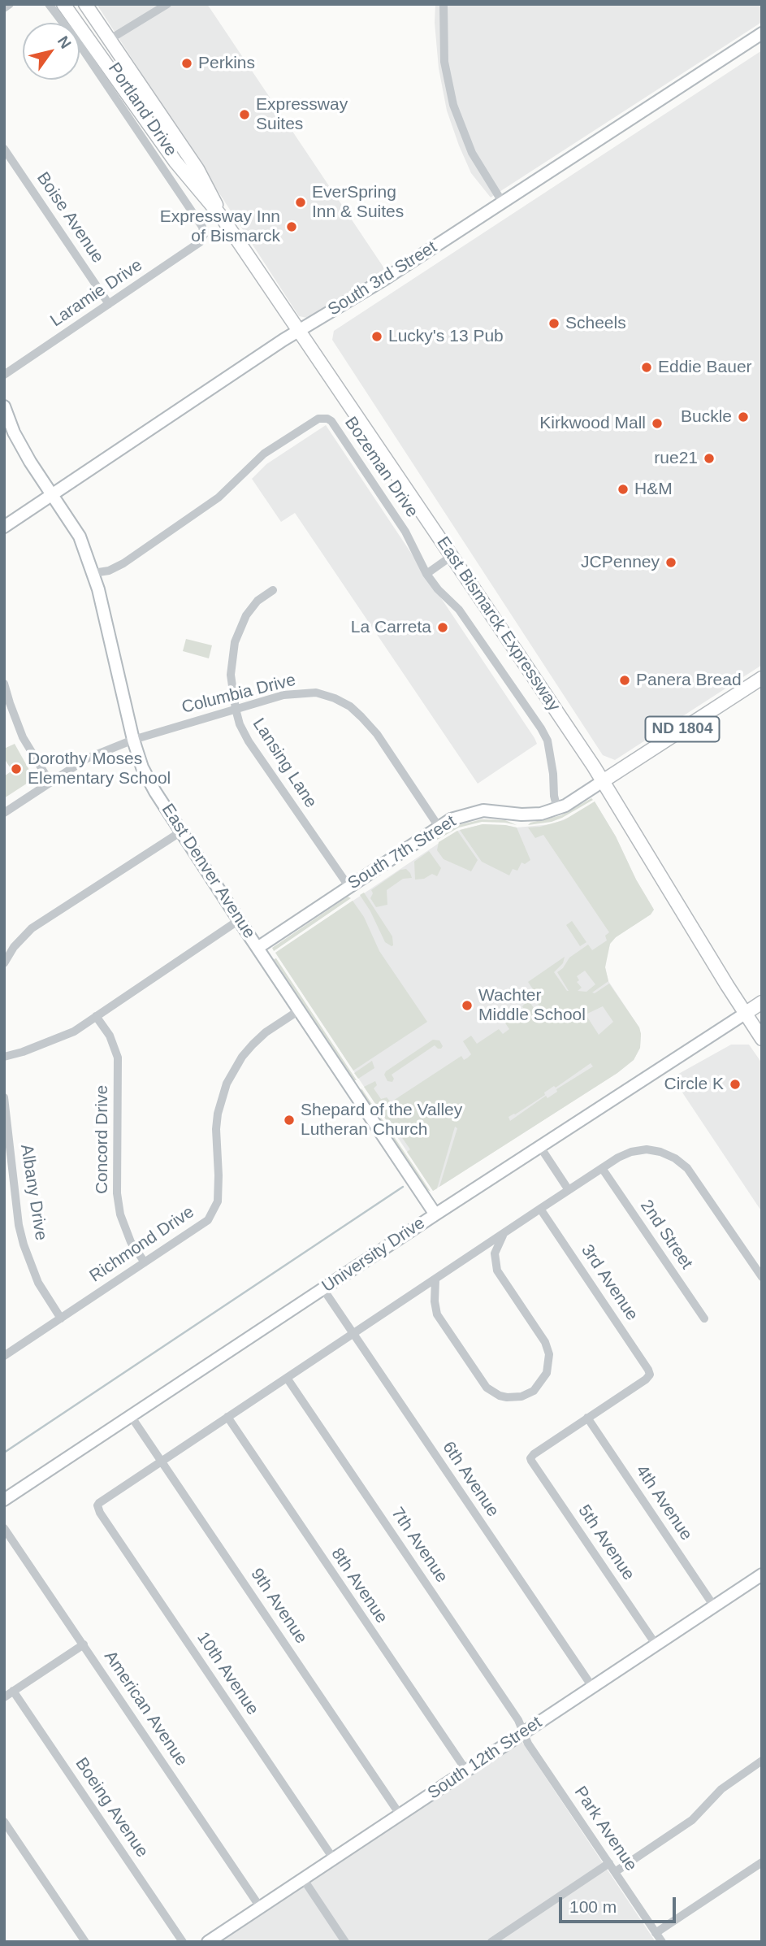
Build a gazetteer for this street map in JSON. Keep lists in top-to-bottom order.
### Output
{
  "streets": {
    "main road": ["East Bismarck Expressway", "ND 1804", "South 7th Street"],
    "street": [
      "Portland Drive",
      "Boise Avenue",
      "South 3rd Street",
      "Laramie Drive",
      "Bozeman Drive",
      "Columbia Drive",
      "Lansing Lane",
      "East Denver Avenue",
      "Concord Drive",
      "Albany Drive",
      "2nd Street",
      "Richmond Drive",
      "University Drive",
      "3rd Avenue",
      "6th Avenue",
      "4th Avenue",
      "5th Avenue",
      "7th Avenue",
      "8th Avenue",
      "9th Avenue",
      "10th Avenue",
      "American Avenue",
      "South 12th Street",
      "Boeing Avenue",
      "Park Avenue"
    ]
  },
  "crossings": [
    ["Portland Drive", "Laramie Drive"],
    ["Boise Avenue", "Laramie Drive"],
    ["South 3rd Street", "East Bismarck Expressway"],
    ["South 3rd Street", "East Denver Avenue"],
    ["Bozeman Drive", "South 7th Street"],
    ["Bozeman Drive", "East Denver Avenue"],
    ["East Bismarck Expressway", "South 7th Street"],
    ["East Bismarck Expressway", "University Drive"],
    ["Columbia Drive", "Lansing Lane"],
    ["Columbia Drive", "South 7th Street"],
    ["Columbia Drive", "East Denver Avenue"],
    ["Lansing Lane", "South 7th Street"],
    ["South 7th Street", "East Denver Avenue"],
    ["East Denver Avenue", "Richmond Drive"],
    ["East Denver Avenue", "University Drive"],
    ["Concord Drive", "Richmond Drive"],
    ["Albany Drive", "Richmond Drive"],
    ["University Drive", "6th Avenue"],
    ["University Drive", "9th Avenue"],
    ["3rd Avenue", "4th Avenue"],
    ["3rd Avenue", "5th Avenue"],
    ["6th Avenue", "South 12th Street"],
    ["4th Avenue", "5th Avenue"],
    ["4th Avenue", "South 12th Street"],
    ["5th Avenue", "South 12th Street"],
    ["7th Avenue", "South 12th Street"],
    ["7th Avenue", "Park Avenue"],
    ["8th Avenue", "South 12th Street"],
    ["9th Avenue", "10th Avenue"],
    ["9th Avenue", "South 12th Street"],
    ["10th Avenue", "South 12th Street"],
    ["American Avenue", "South 12th Street"],
    ["South 12th Street", "Park Avenue"]
  ],
  "places": [
    "Perkins",
    "Expressway Suites",
    "EverSpring Inn & Suites",
    "Expressway Inn of Bismarck",
    "Scheels",
    "Lucky's 13 Pub",
    "Eddie Bauer",
    "Buckle",
    "Kirkwood Mall",
    "rue21",
    "H&M",
    "JCPenney",
    "La Carreta",
    "Panera Bread",
    "Dorothy Moses Elementary School",
    "Wachter Middle School",
    "Circle K",
    "Shepard of the Valley Lutheran Church"
  ],
  "scale_bar": "100 m",
  "north": "top right"
}
